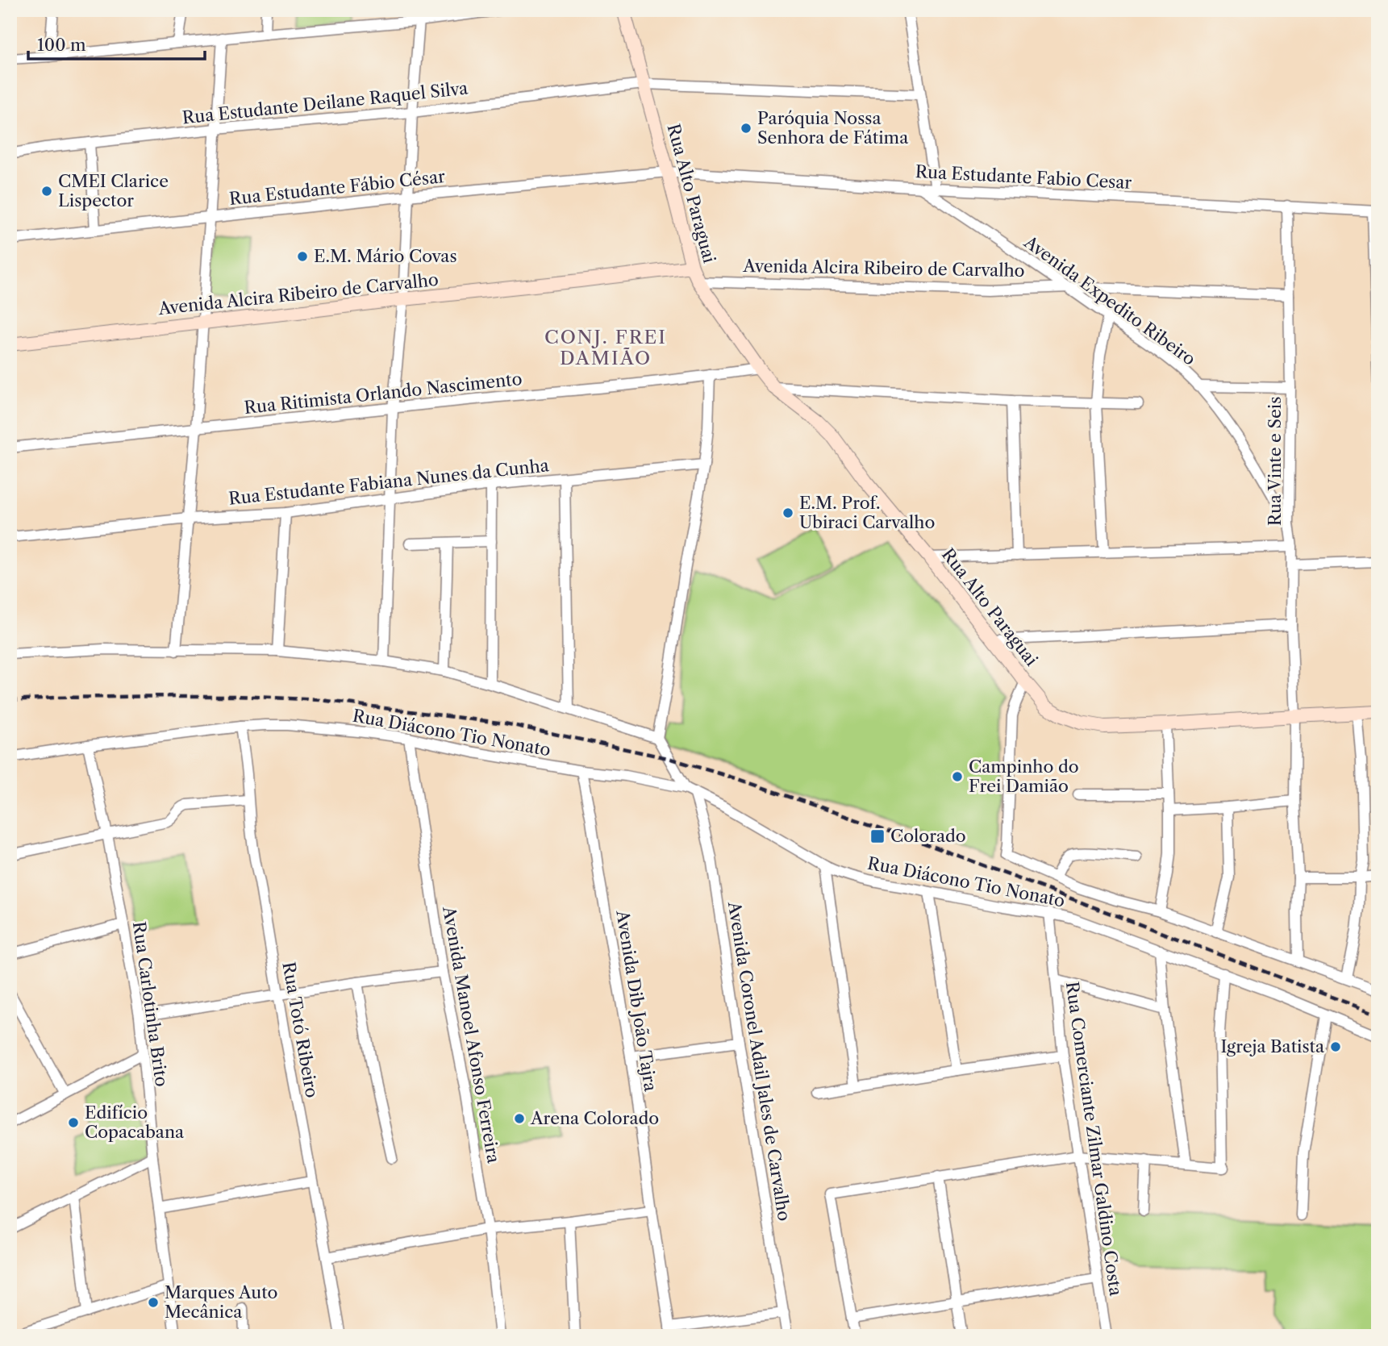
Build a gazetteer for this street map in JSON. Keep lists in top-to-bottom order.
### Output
{
  "streets": {
    "street": [
      "Rua Estudante Deilane Raquel Silva",
      "Rua Estudante Fabio Cesar",
      "Rua Estudante Fábio César",
      "Rua Alto Paraguai",
      "Avenida Alcira Ribeiro de Carvalho",
      "Avenida Expedito Ribeiro",
      "Rua Ritimista Orlando Nascimento",
      "Rua Vinte e Seis",
      "Rua Estudante Fabiana Nunes da Cunha",
      "Rua Diácono Tio Nonato",
      "Avenida Dib João Tajra",
      "Rua Carlotinha Brito",
      "Rua Totó Ribeiro",
      "Avenida Manoel Afonso Ferreira",
      "Avenida Coronel Adail Jales de Carvalho",
      "Rua Comerciante Zilmar Galdino Costa"
    ]
  },
  "crossings": [
    ["Rua Estudante Deilane Raquel Silva", "Rua Alto Paraguai"],
    ["Rua Estudante Fabio Cesar", "Rua Estudante Fábio César"],
    ["Rua Estudante Fabio Cesar", "Rua Alto Paraguai"],
    ["Rua Estudante Fabio Cesar", "Avenida Expedito Ribeiro"],
    ["Rua Estudante Fabio Cesar", "Rua Vinte e Seis"],
    ["Rua Estudante Fábio César", "Rua Alto Paraguai"],
    ["Rua Alto Paraguai", "Avenida Alcira Ribeiro de Carvalho"],
    ["Rua Alto Paraguai", "Rua Ritimista Orlando Nascimento"],
    ["Rua Alto Paraguai", "Rua Vinte e Seis"],
    ["Avenida Alcira Ribeiro de Carvalho", "Avenida Expedito Ribeiro"],
    ["Avenida Alcira Ribeiro de Carvalho", "Rua Vinte e Seis"],
    ["Avenida Expedito Ribeiro", "Rua Vinte e Seis"],
    ["Rua Diácono Tio Nonato", "Avenida Dib João Tajra"],
    ["Rua Diácono Tio Nonato", "Rua Carlotinha Brito"],
    ["Rua Diácono Tio Nonato", "Rua Totó Ribeiro"],
    ["Rua Diácono Tio Nonato", "Avenida Manoel Afonso Ferreira"],
    ["Rua Diácono Tio Nonato", "Avenida Coronel Adail Jales de Carvalho"],
    ["Rua Diácono Tio Nonato", "Rua Comerciante Zilmar Galdino Costa"]
  ],
  "districts": ["CONJ. FREI DAMIÃO"],
  "places": {
    "other": [
      "Paróquia Nossa Senhora de Fátima",
      "CMEI Clarice Lispector",
      "E.M. Mário Covas",
      "E.M. Prof. Ubiraci Carvalho",
      "Campinho do Frei Damião",
      "Igreja Batista",
      "Arena Colorado",
      "Edifício Copacabana",
      "Marques Auto Mecânica"
    ],
    "transit": ["Colorado"]
  },
  "scale_bar": "100 m"
}
